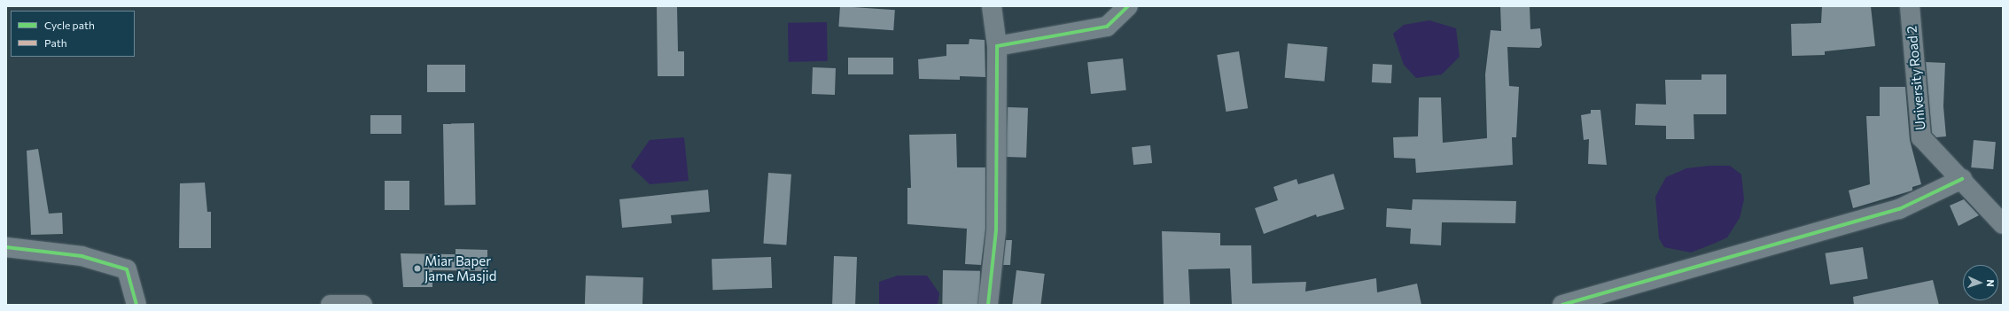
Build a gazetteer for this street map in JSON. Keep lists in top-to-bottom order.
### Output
{
  "streets": {
    "street": ["University Road 2"]
  },
  "places": ["Miar Baper Jame Masjid"],
  "legend": ["Cycle path", "Path"],
  "north": "right"
}
